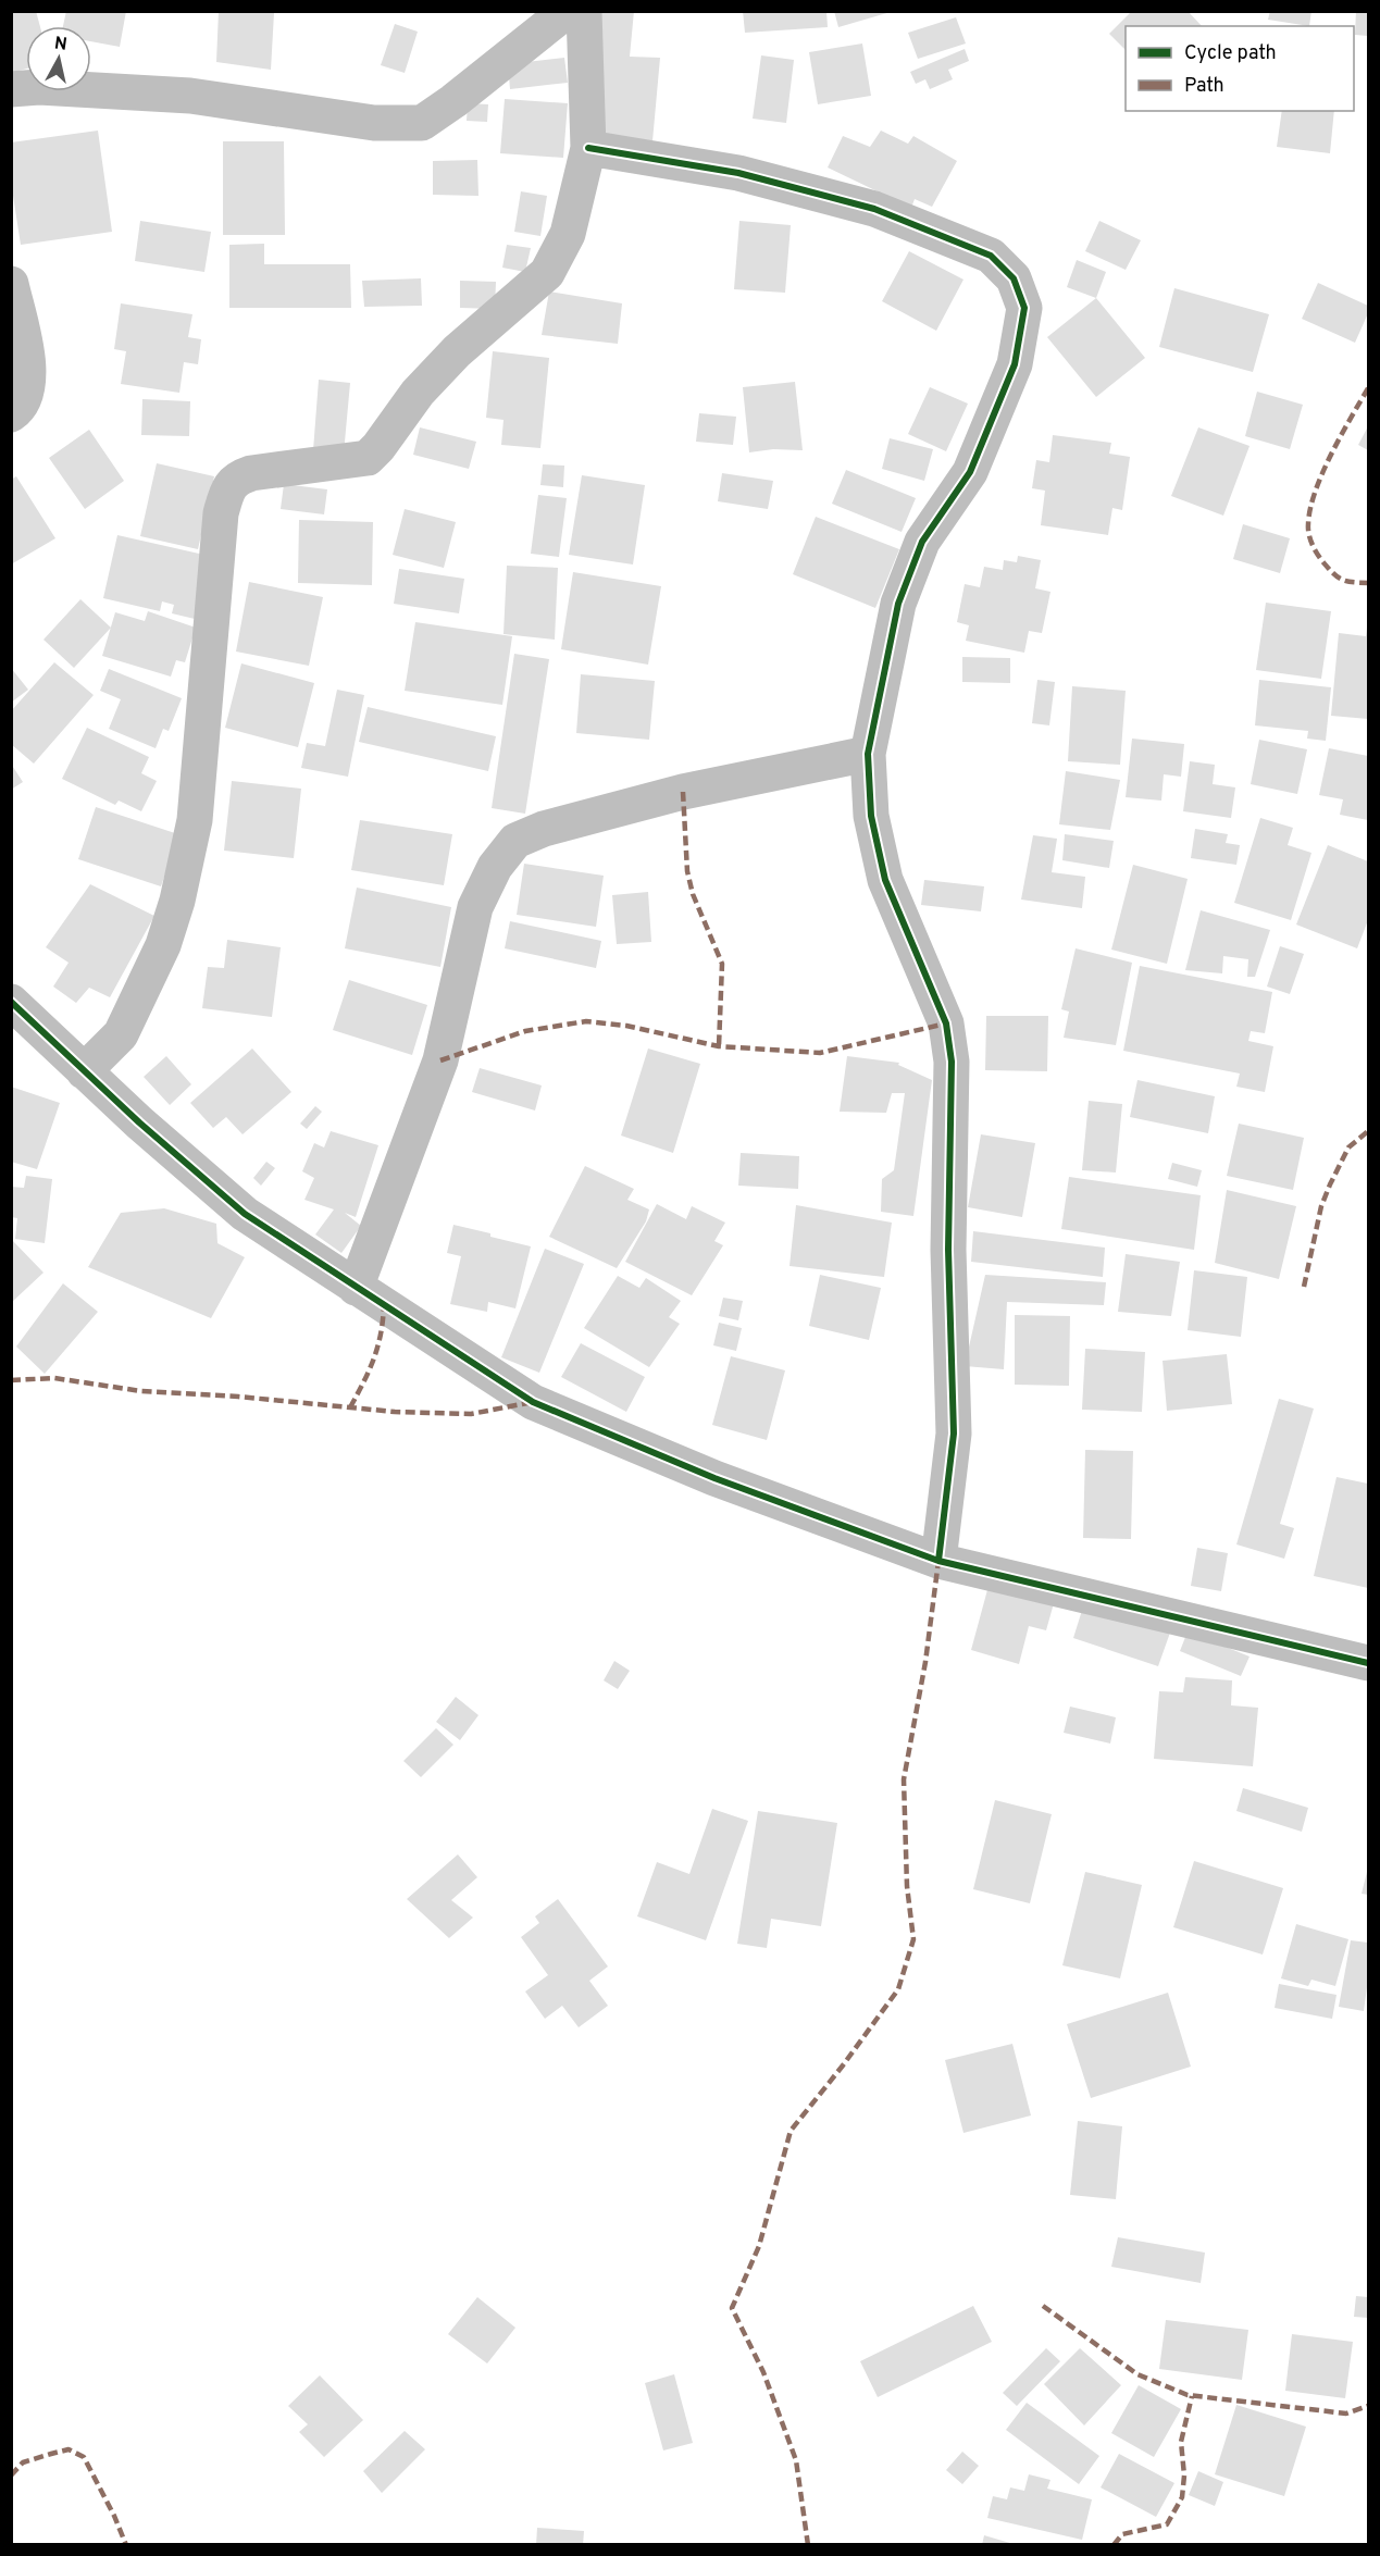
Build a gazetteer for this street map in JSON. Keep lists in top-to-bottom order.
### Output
{
  "legend": ["Cycle path", "Path"],
  "north": "top"
}
